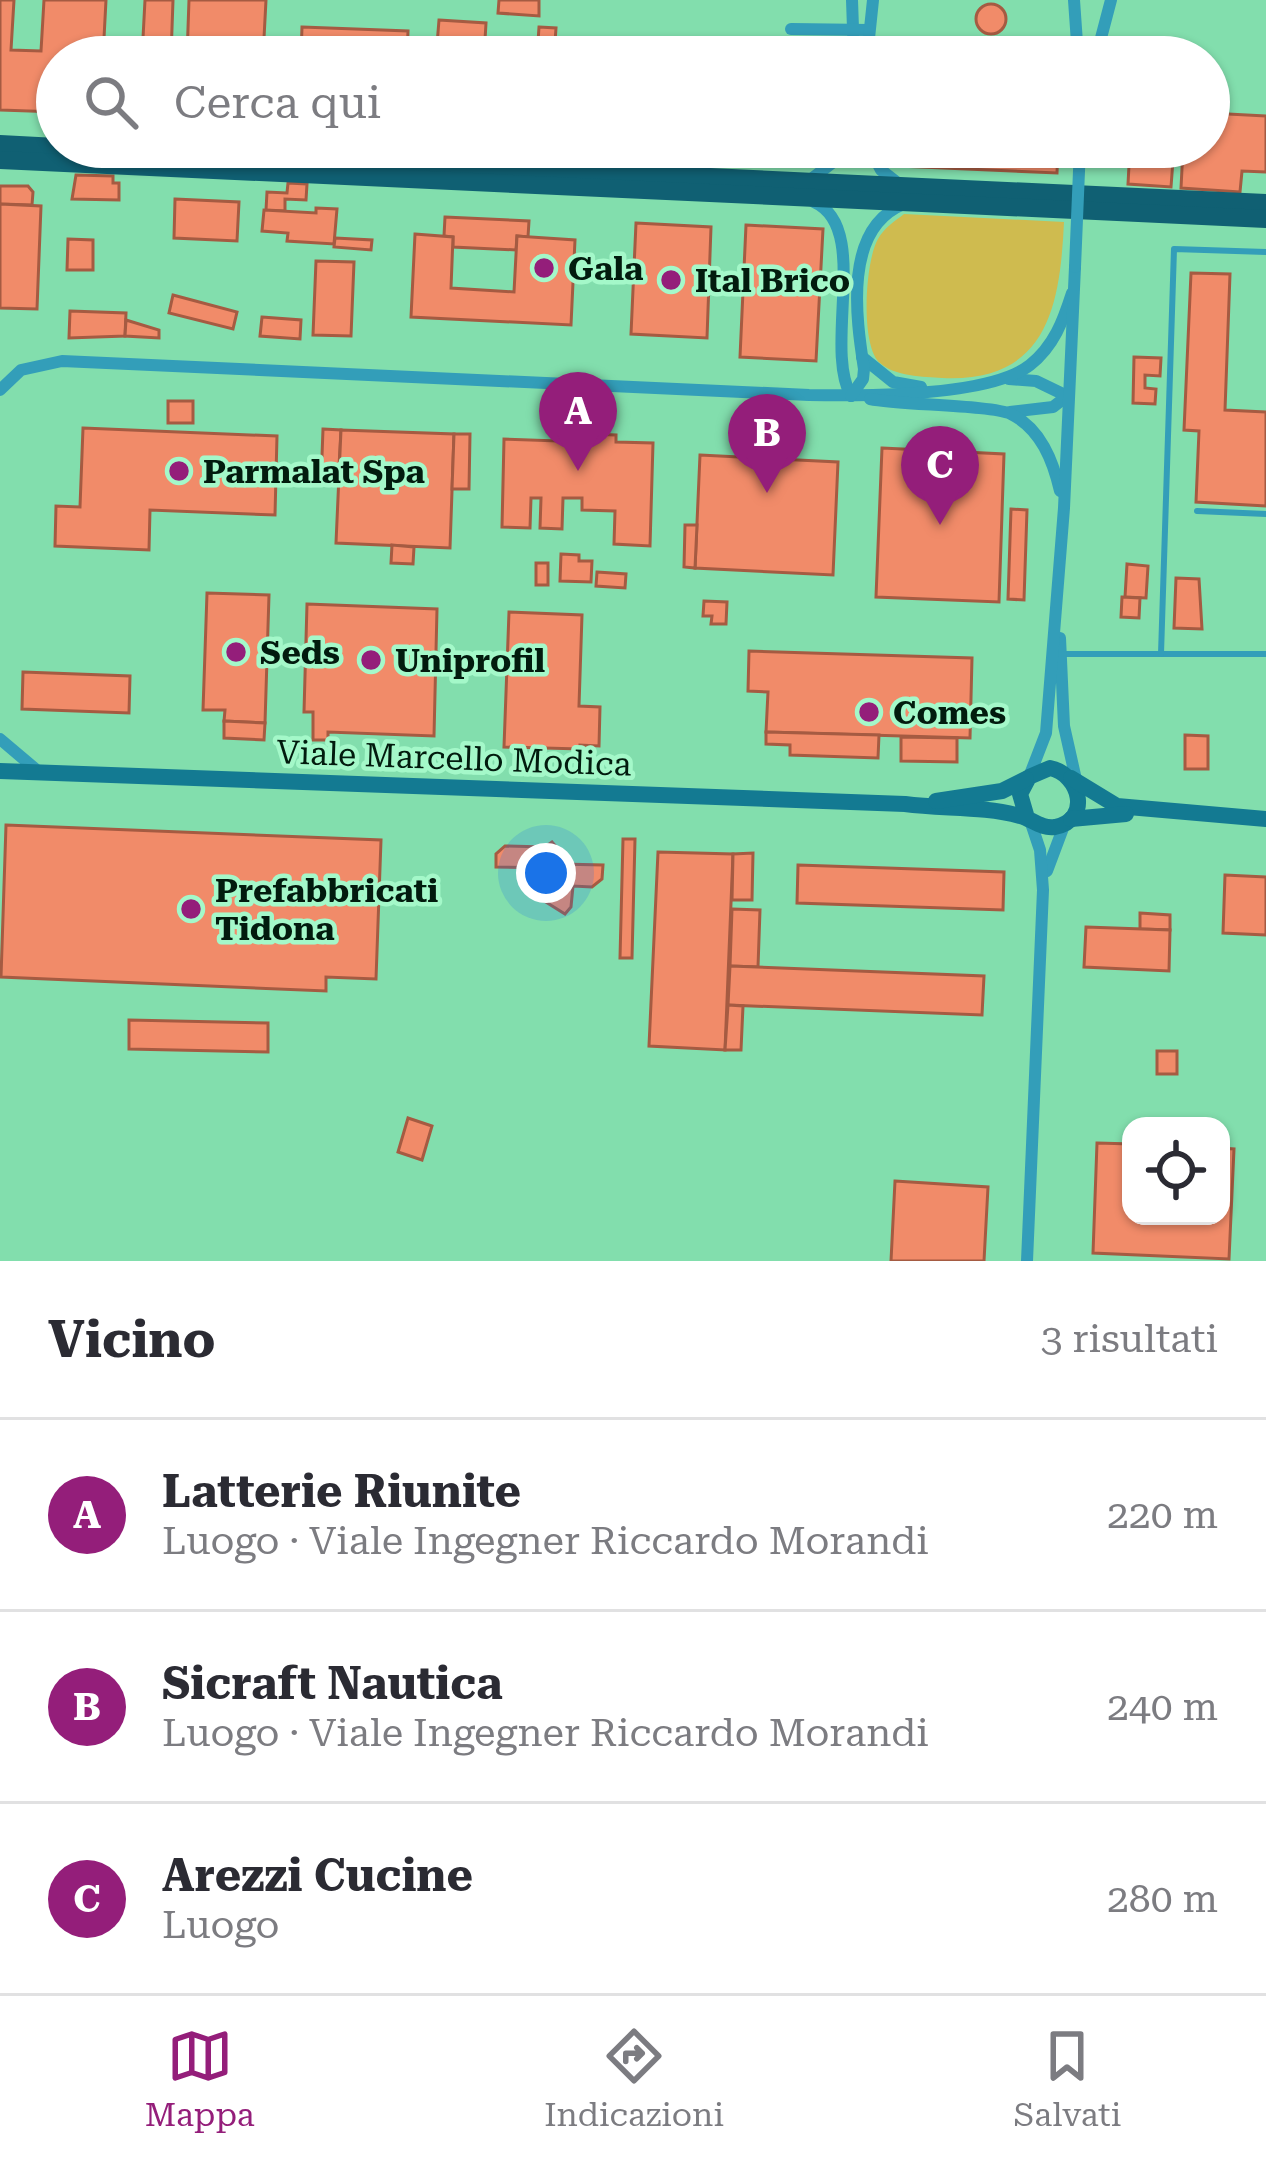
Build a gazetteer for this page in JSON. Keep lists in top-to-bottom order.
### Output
{
  "streets": {
    "street": ["Viale Marcello Modica"]
  },
  "places": [
    "Gala",
    "Ital Brico",
    "Parmalat Spa",
    "Seds",
    "Uniprofil",
    "Comes",
    "Prefabbricati Tidona"
  ],
  "page": {
    "search": "Cerca qui",
    "pins": ["A", "B", "C"],
    "heading": ["Vicino", "3 risultati"],
    "list": [
      {
        "mark": "A",
        "name": "Latterie Riunite",
        "note": "Luogo · Viale Ingegner Riccardo Morandi",
        "value": "220 m"
      },
      {
        "mark": "B",
        "name": "Sicraft Nautica",
        "note": "Luogo · Viale Ingegner Riccardo Morandi",
        "value": "240 m"
      },
      {
        "mark": "C",
        "name": "Arezzi Cucine",
        "note": "Luogo",
        "value": "280 m"
      }
    ],
    "nav": ["Mappa", "Indicazioni", "Salvati"]
  }
}
